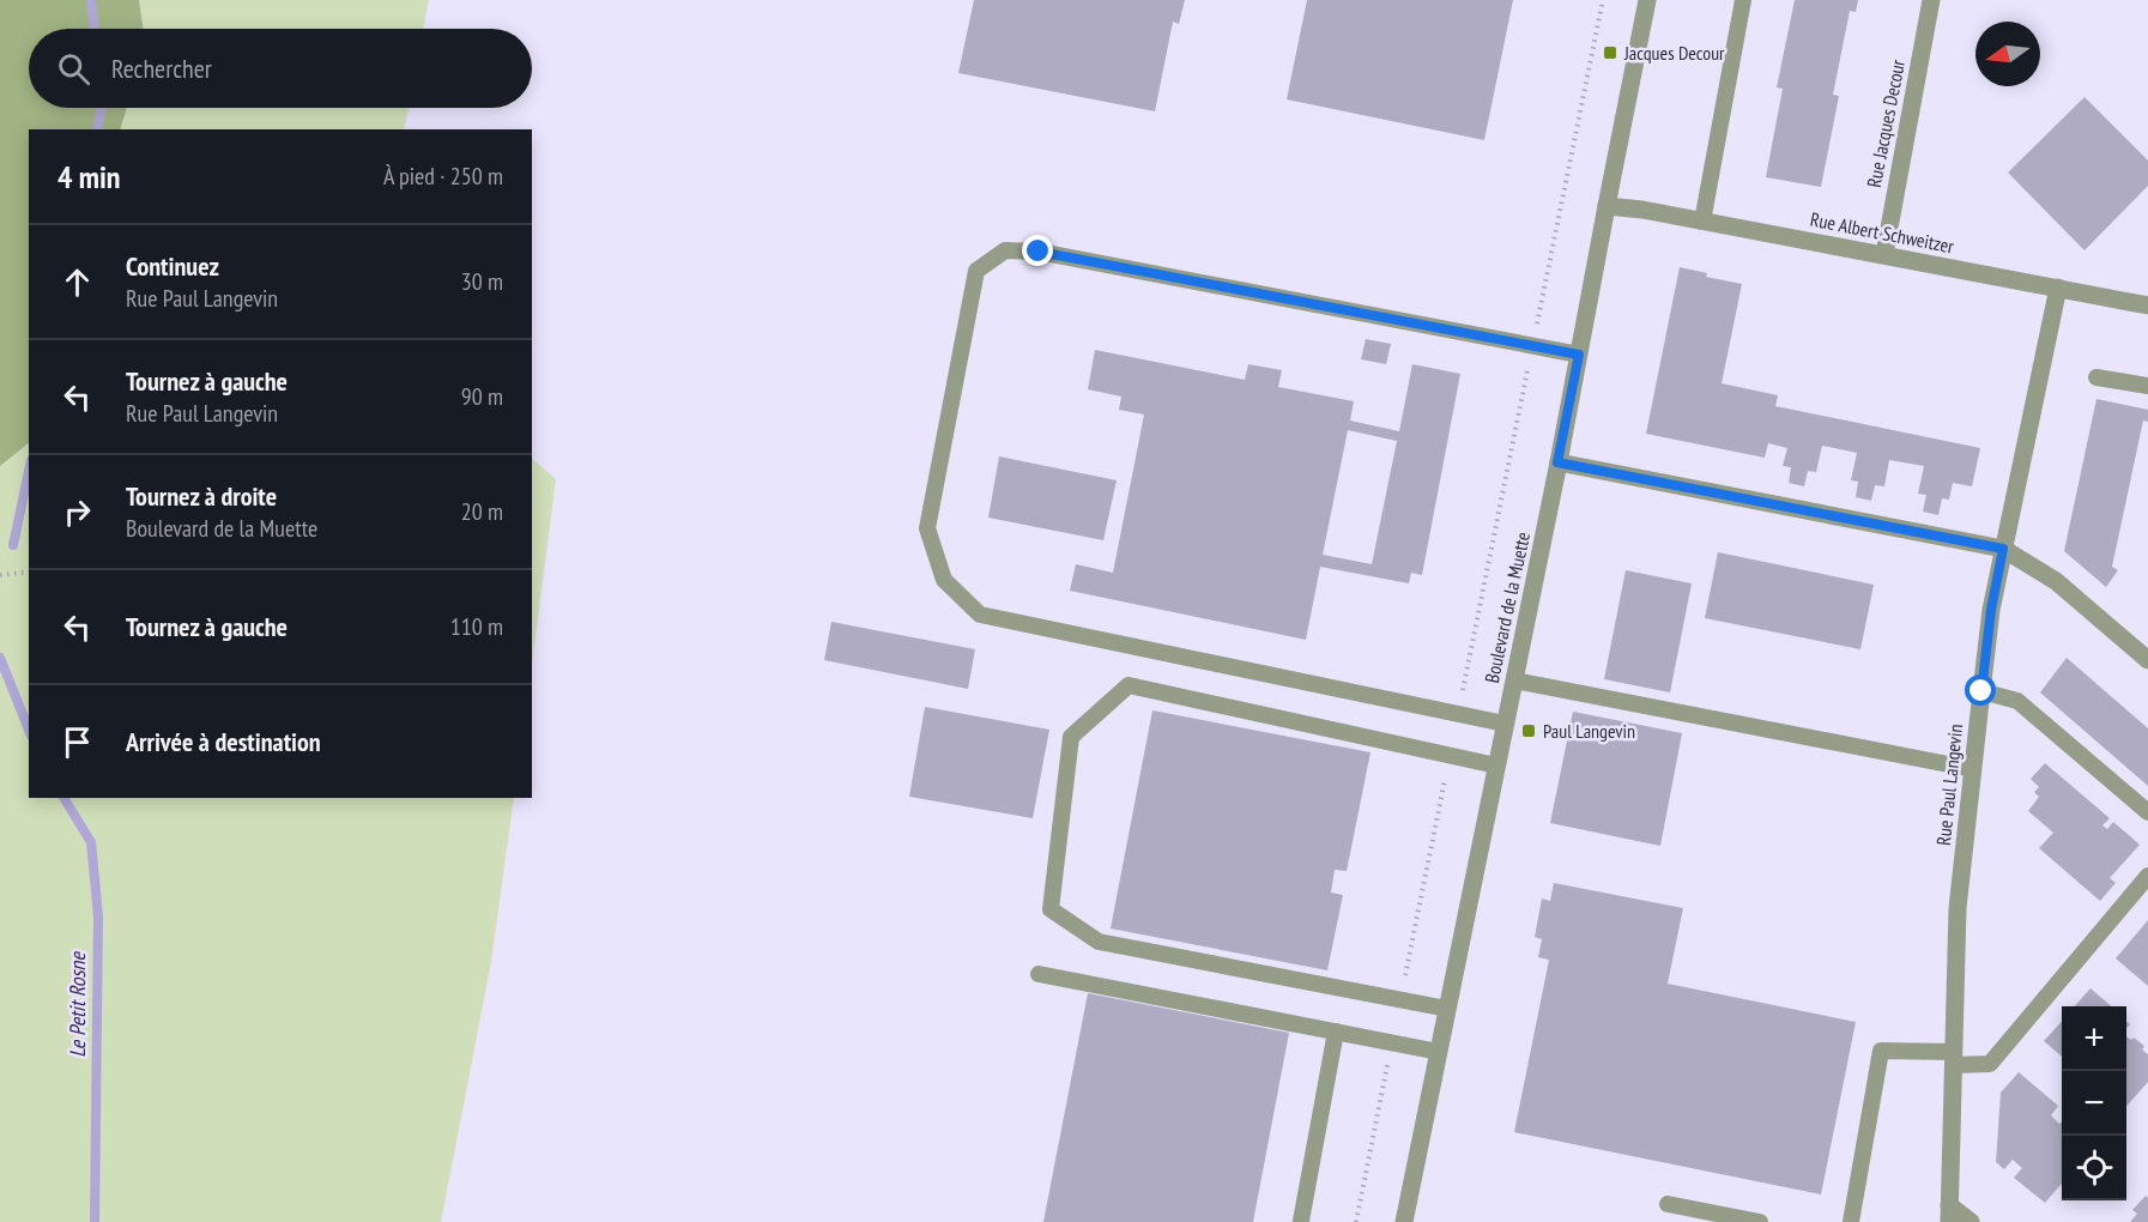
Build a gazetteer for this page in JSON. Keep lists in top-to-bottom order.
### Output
{
  "streets": {
    "street": [
      "Rue Jacques Decour",
      "Rue Albert Schweitzer",
      "Boulevard de la Muette",
      "Rue Paul Langevin"
    ]
  },
  "crossings": [
    ["Rue Jacques Decour", "Rue Albert Schweitzer"],
    ["Rue Albert Schweitzer", "Boulevard de la Muette"],
    ["Rue Albert Schweitzer", "Rue Paul Langevin"]
  ],
  "water": ["Le Petit Rosne"],
  "places": {
    "transit": ["Jacques Decour", "Paul Langevin"]
  },
  "north": "left",
  "page": {
    "search": "Rechercher",
    "heading": ["4 min", "À pied · 250 m"],
    "list": [
      ["Continuez", "Rue Paul Langevin", "30 m"],
      ["Tournez à gauche", "Rue Paul Langevin", "90 m"],
      ["Tournez à droite", "Boulevard de la Muette", "20 m"],
      ["Tournez à gauche", "110 m"],
      "Arrivée à destination"
    ],
    "map_buttons": ["+", "−"]
  }
}
